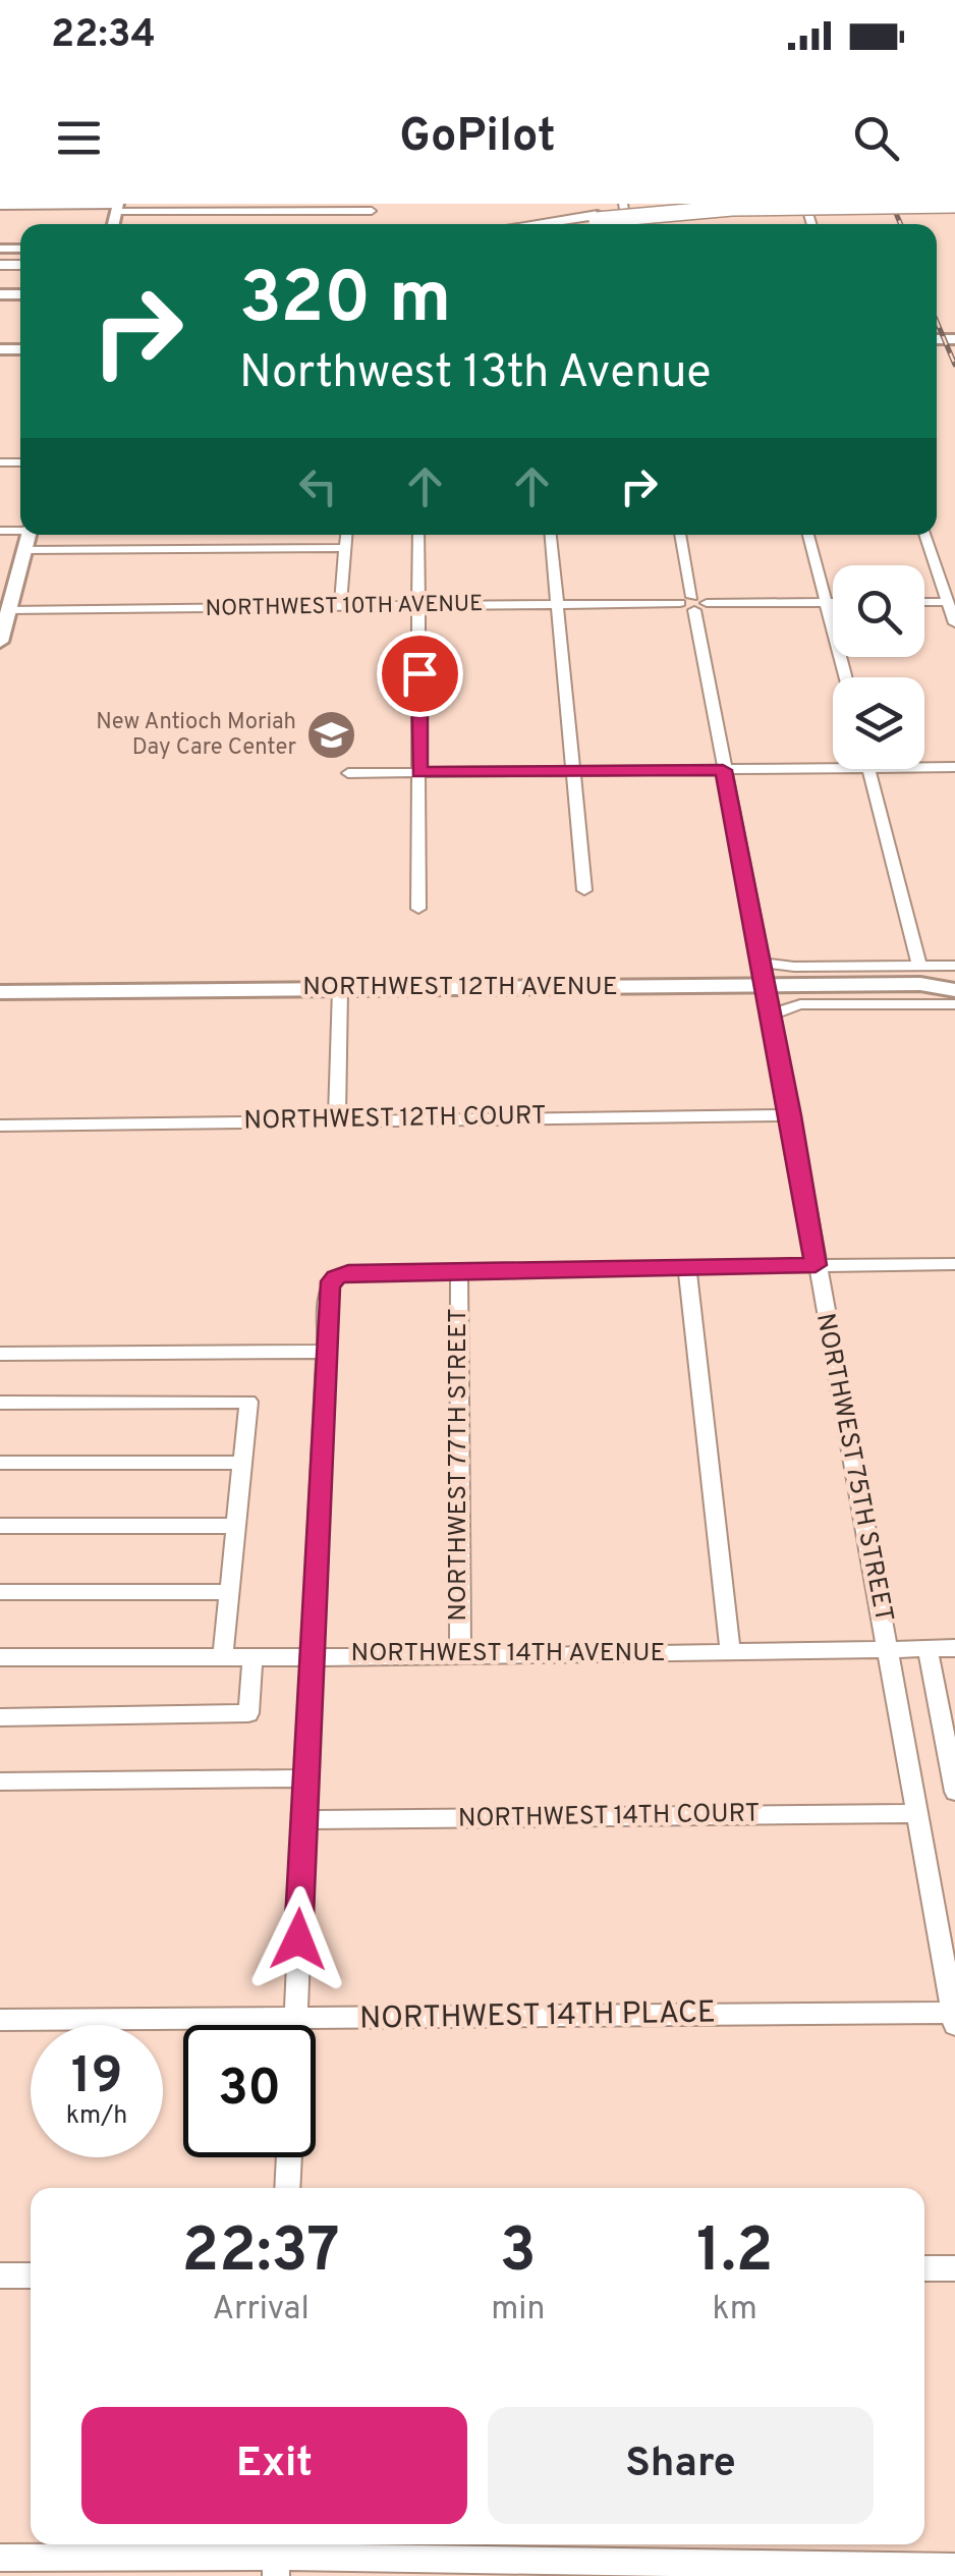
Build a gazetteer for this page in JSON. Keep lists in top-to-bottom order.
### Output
{
  "streets": {
    "main road": ["NORTHWEST 12TH AVENUE"],
    "street": [
      "NORTHWEST 10TH AVENUE",
      "NORTHWEST 12TH COURT",
      "NORTHWEST 77TH STREET",
      "NORTHWEST 75TH STREET",
      "NORTHWEST 14TH AVENUE",
      "NORTHWEST 14TH COURT",
      "NORTHWEST 14TH PLACE"
    ]
  },
  "crossings": [
    ["NORTHWEST 10TH AVENUE", "NORTHWEST 75TH STREET"],
    ["NORTHWEST 12TH AVENUE", "NORTHWEST 75TH STREET"],
    ["NORTHWEST 12TH COURT", "NORTHWEST 75TH STREET"],
    ["NORTHWEST 77TH STREET", "NORTHWEST 14TH AVENUE"],
    ["NORTHWEST 75TH STREET", "NORTHWEST 14TH AVENUE"],
    ["NORTHWEST 75TH STREET", "NORTHWEST 14TH COURT"],
    ["NORTHWEST 75TH STREET", "NORTHWEST 14TH PLACE"]
  ],
  "places": {
    "school or university": ["New Antioch Moriah Day Care Center"]
  },
  "page": {
    "status": "22:34",
    "header": "GoPilot",
    "turn": ["320 m", "Northwest 13th Avenue"],
    "speed": "19 km/h",
    "limit": "30",
    "eta": [
      "22:37",
      "Arrival",
      "3",
      "min",
      "1.2",
      "km"
    ],
    "buttons": ["Exit", "Share"]
  }
}
